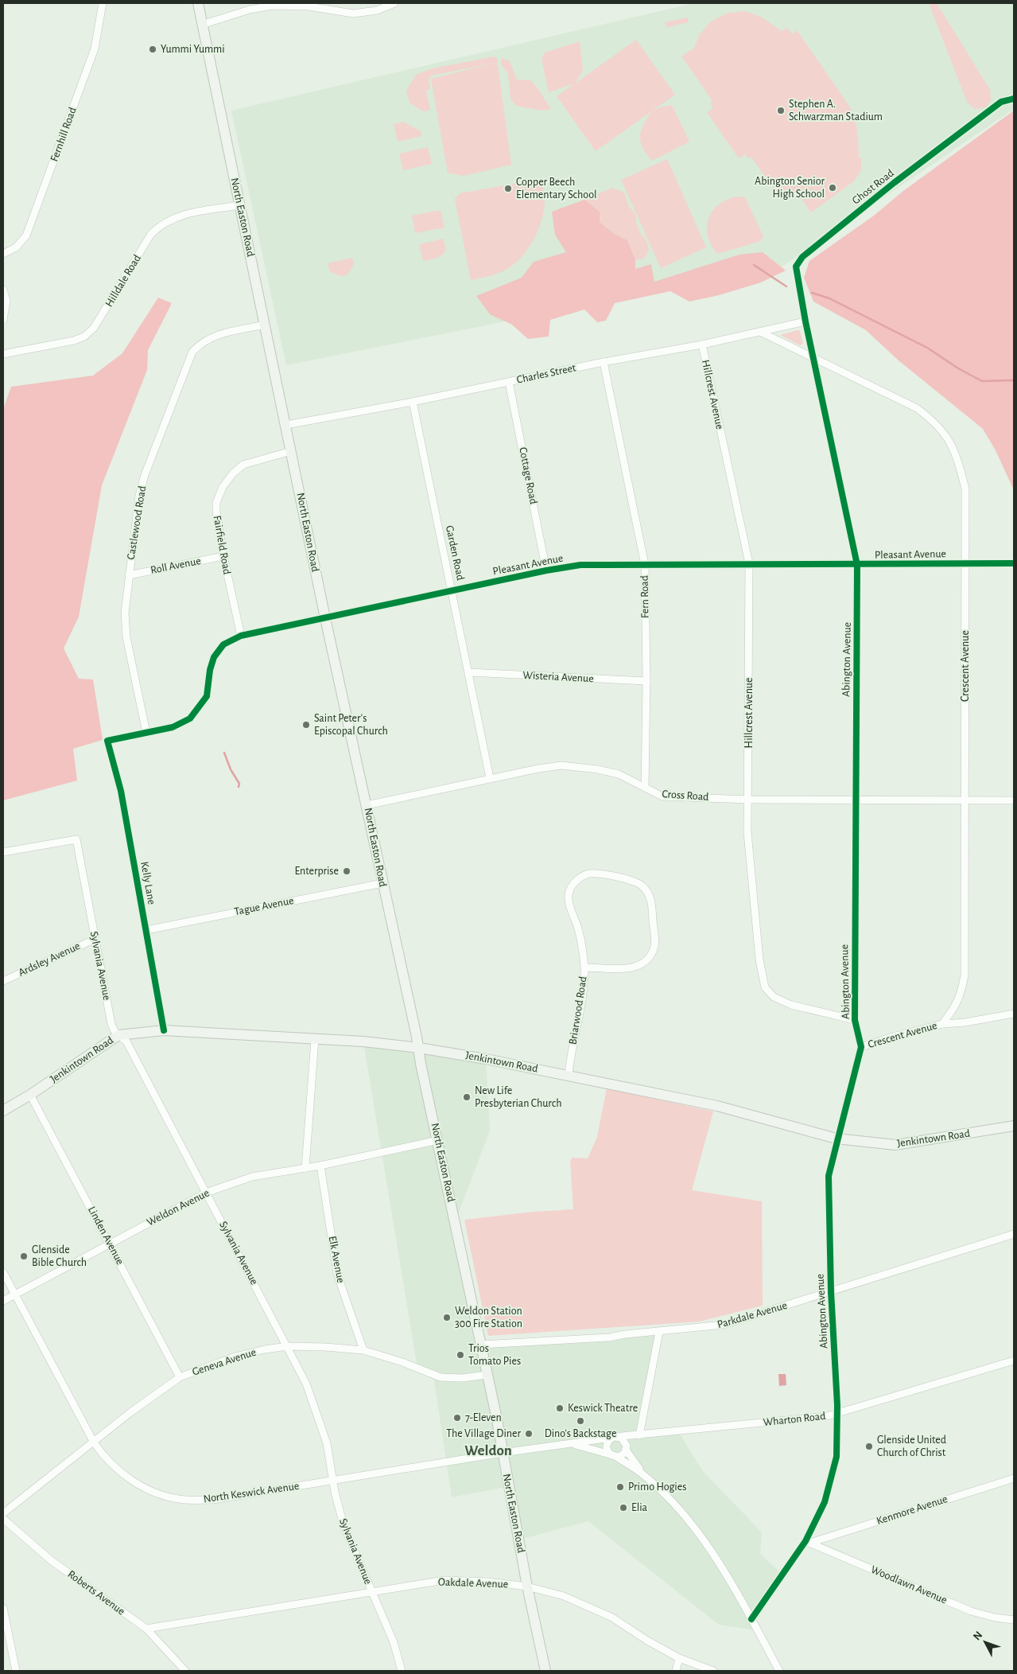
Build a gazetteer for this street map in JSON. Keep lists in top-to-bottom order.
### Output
{
  "streets": {
    "main road": ["North Easton Road", "Jenkintown Road"],
    "street": [
      "Fernhill Road",
      "Ghost Road",
      "Hilldale Road",
      "Charles Street",
      "Hillcrest Avenue",
      "Cottage Road",
      "Castlewood Road",
      "Fairfield Road",
      "Garden Road",
      "Pleasant Avenue",
      "Roll Avenue",
      "Fern Road",
      "Abington Avenue",
      "Crescent Avenue",
      "Wisteria Avenue",
      "Cross Road",
      "Kelly Lane",
      "Tague Avenue",
      "Ardsley Avenue",
      "Sylvania Avenue",
      "Briarwood Road",
      "Weldon Avenue",
      "Linden Avenue",
      "Elk Avenue",
      "Parkdale Avenue",
      "Geneva Avenue",
      "Wharton Road",
      "North Keswick Avenue",
      "Kenmore Avenue",
      "Oakdale Avenue",
      "Woodlawn Avenue",
      "Roberts Avenue"
    ]
  },
  "crossings": [
    ["Ghost Road", "Charles Street"],
    ["Ghost Road", "Abington Avenue"],
    ["North Easton Road", "Hilldale Road"],
    ["North Easton Road", "Charles Street"],
    ["North Easton Road", "Castlewood Road"],
    ["North Easton Road", "Fairfield Road"],
    ["North Easton Road", "Pleasant Avenue"],
    ["North Easton Road", "Cross Road"],
    ["North Easton Road", "Tague Avenue"],
    ["North Easton Road", "Jenkintown Road"],
    ["North Easton Road", "Weldon Avenue"],
    ["North Easton Road", "Parkdale Avenue"],
    ["North Easton Road", "Geneva Avenue"],
    ["North Easton Road", "North Keswick Avenue"],
    ["North Easton Road", "Oakdale Avenue"],
    ["Charles Street", "Hillcrest Avenue"],
    ["Charles Street", "Cottage Road"],
    ["Charles Street", "Garden Road"],
    ["Charles Street", "Fern Road"],
    ["Charles Street", "Abington Avenue"],
    ["Charles Street", "Crescent Avenue"],
    ["Hillcrest Avenue", "Pleasant Avenue"],
    ["Hillcrest Avenue", "Abington Avenue"],
    ["Hillcrest Avenue", "Cross Road"],
    ["Cottage Road", "Pleasant Avenue"],
    ["Castlewood Road", "Pleasant Avenue"],
    ["Castlewood Road", "Roll Avenue"],
    ["Fairfield Road", "Pleasant Avenue"],
    ["Fairfield Road", "Roll Avenue"],
    ["Garden Road", "Pleasant Avenue"],
    ["Garden Road", "Wisteria Avenue"],
    ["Garden Road", "Cross Road"],
    ["Pleasant Avenue", "Fern Road"],
    ["Pleasant Avenue", "Abington Avenue"],
    ["Pleasant Avenue", "Crescent Avenue"],
    ["Pleasant Avenue", "Kelly Lane"],
    ["Fern Road", "Wisteria Avenue"],
    ["Fern Road", "Cross Road"],
    ["Abington Avenue", "Crescent Avenue"],
    ["Abington Avenue", "Cross Road"],
    ["Abington Avenue", "Jenkintown Road"],
    ["Abington Avenue", "Parkdale Avenue"],
    ["Abington Avenue", "Wharton Road"],
    ["Abington Avenue", "North Keswick Avenue"],
    ["Abington Avenue", "Kenmore Avenue"],
    ["Abington Avenue", "Woodlawn Avenue"],
    ["Crescent Avenue", "Cross Road"],
    ["Kelly Lane", "Tague Avenue"],
    ["Kelly Lane", "Jenkintown Road"],
    ["Ardsley Avenue", "Sylvania Avenue"],
    ["Sylvania Avenue", "Jenkintown Road"],
    ["Sylvania Avenue", "Weldon Avenue"],
    ["Sylvania Avenue", "Geneva Avenue"],
    ["Sylvania Avenue", "North Keswick Avenue"],
    ["Sylvania Avenue", "Oakdale Avenue"],
    ["Briarwood Road", "Jenkintown Road"],
    ["Jenkintown Road", "Linden Avenue"],
    ["Weldon Avenue", "Linden Avenue"],
    ["Weldon Avenue", "Elk Avenue"],
    ["Weldon Avenue", "North Keswick Avenue"],
    ["Linden Avenue", "Geneva Avenue"],
    ["Elk Avenue", "Geneva Avenue"],
    ["Geneva Avenue", "North Keswick Avenue"],
    ["Wharton Road", "North Keswick Avenue"],
    ["Kenmore Avenue", "Woodlawn Avenue"],
    ["Oakdale Avenue", "Roberts Avenue"]
  ],
  "districts": ["Weldon"],
  "places": [
    "Yummi Yummi",
    "Stephen A. Schwarzman Stadium",
    "Abington Senior High School",
    "Copper Beech Elementary School",
    "Saint Peter's Episcopal Church",
    "Enterprise",
    "New Life Presbyterian Church",
    "Glenside Bible Church",
    "Weldon Station 300 Fire Station",
    "Trios Tomato Pies",
    "Keswick Theatre",
    "7-Eleven",
    "Dino's Backstage",
    "The Village Diner",
    "Glenside United Church of Christ",
    "Primo Hogies",
    "Elia"
  ],
  "north": "top left"
}
